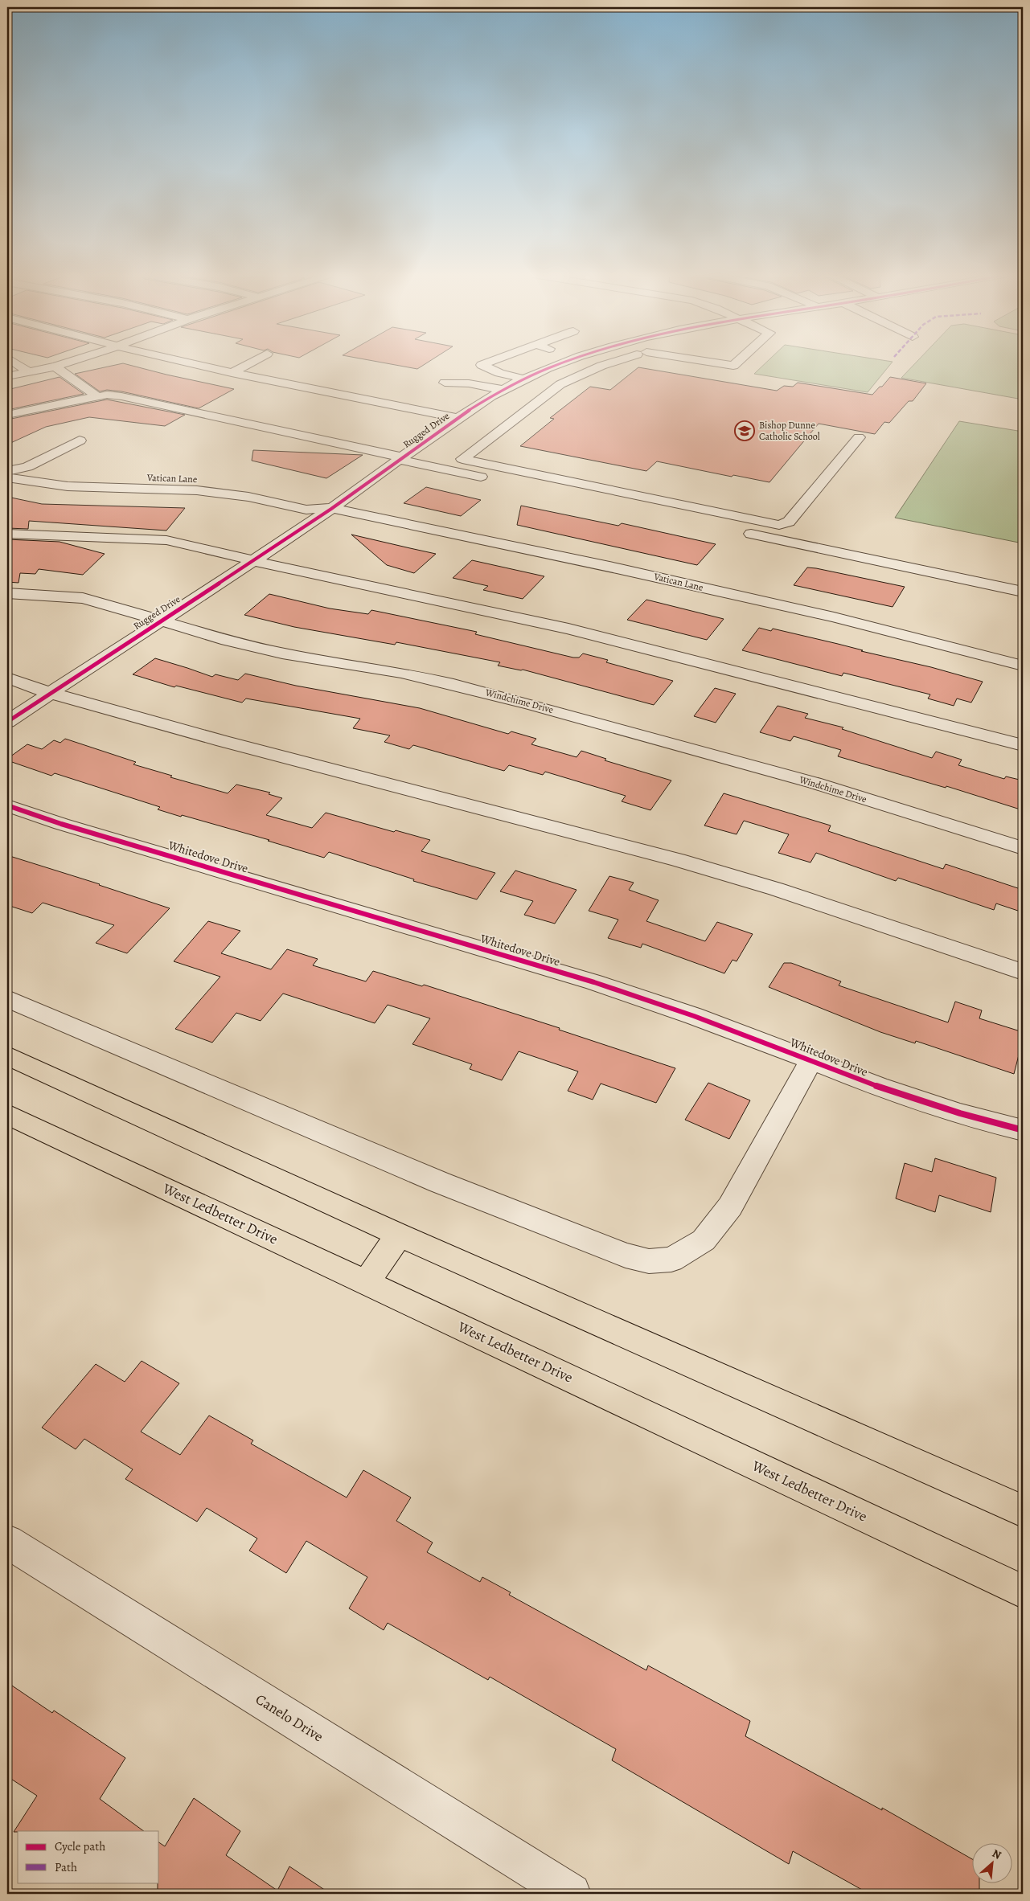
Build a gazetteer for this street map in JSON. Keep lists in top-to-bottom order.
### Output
{
  "streets": {
    "main road": ["West Ledbetter Drive"],
    "street": [
      "Rugged Drive",
      "Vatican Lane",
      "Windchime Drive",
      "Whitedove Drive",
      "Canelo Drive"
    ]
  },
  "crossings": [
    ["Rugged Drive", "Vatican Lane"],
    ["Rugged Drive", "Windchime Drive"]
  ],
  "places": {
    "school or university": ["Bishop Dunne Catholic School"]
  },
  "legend": ["Cycle path", "Path"],
  "north": "top right"
}
